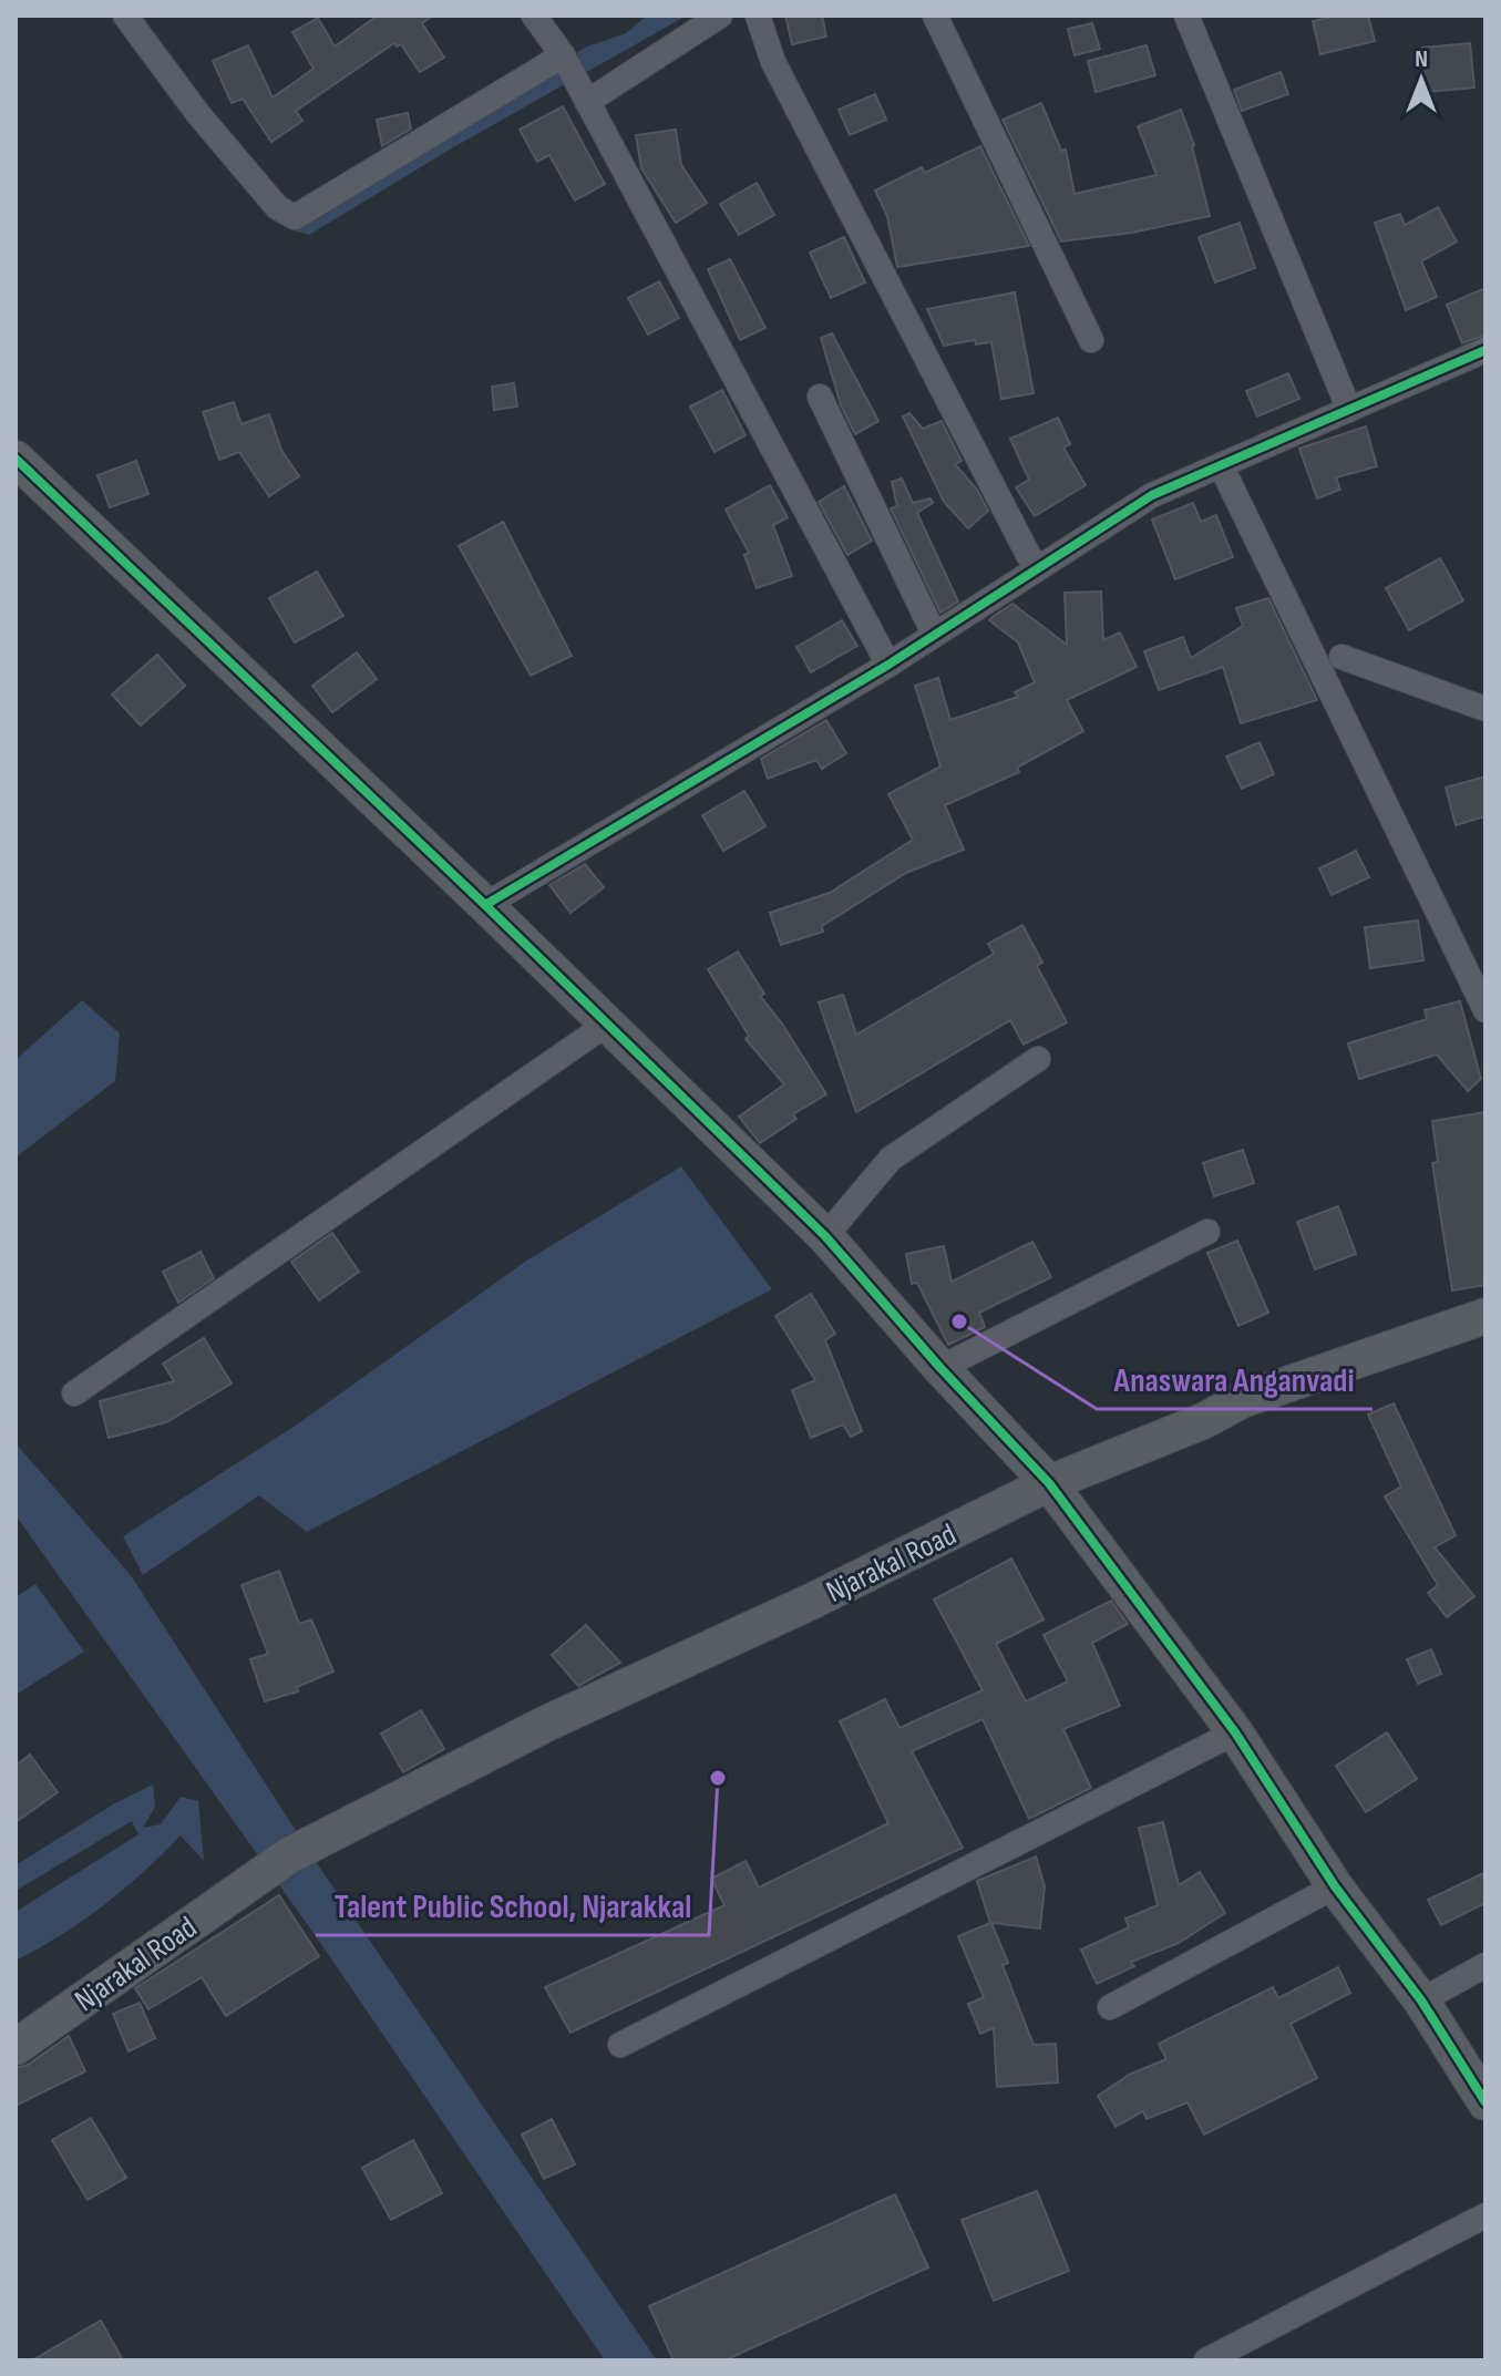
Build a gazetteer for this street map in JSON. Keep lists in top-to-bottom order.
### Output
{
  "streets": {
    "street": ["Njarakal Road"]
  },
  "places": ["Anaswara Anganvadi", "Talent Public School, Njarakkal"],
  "north": "top"
}
